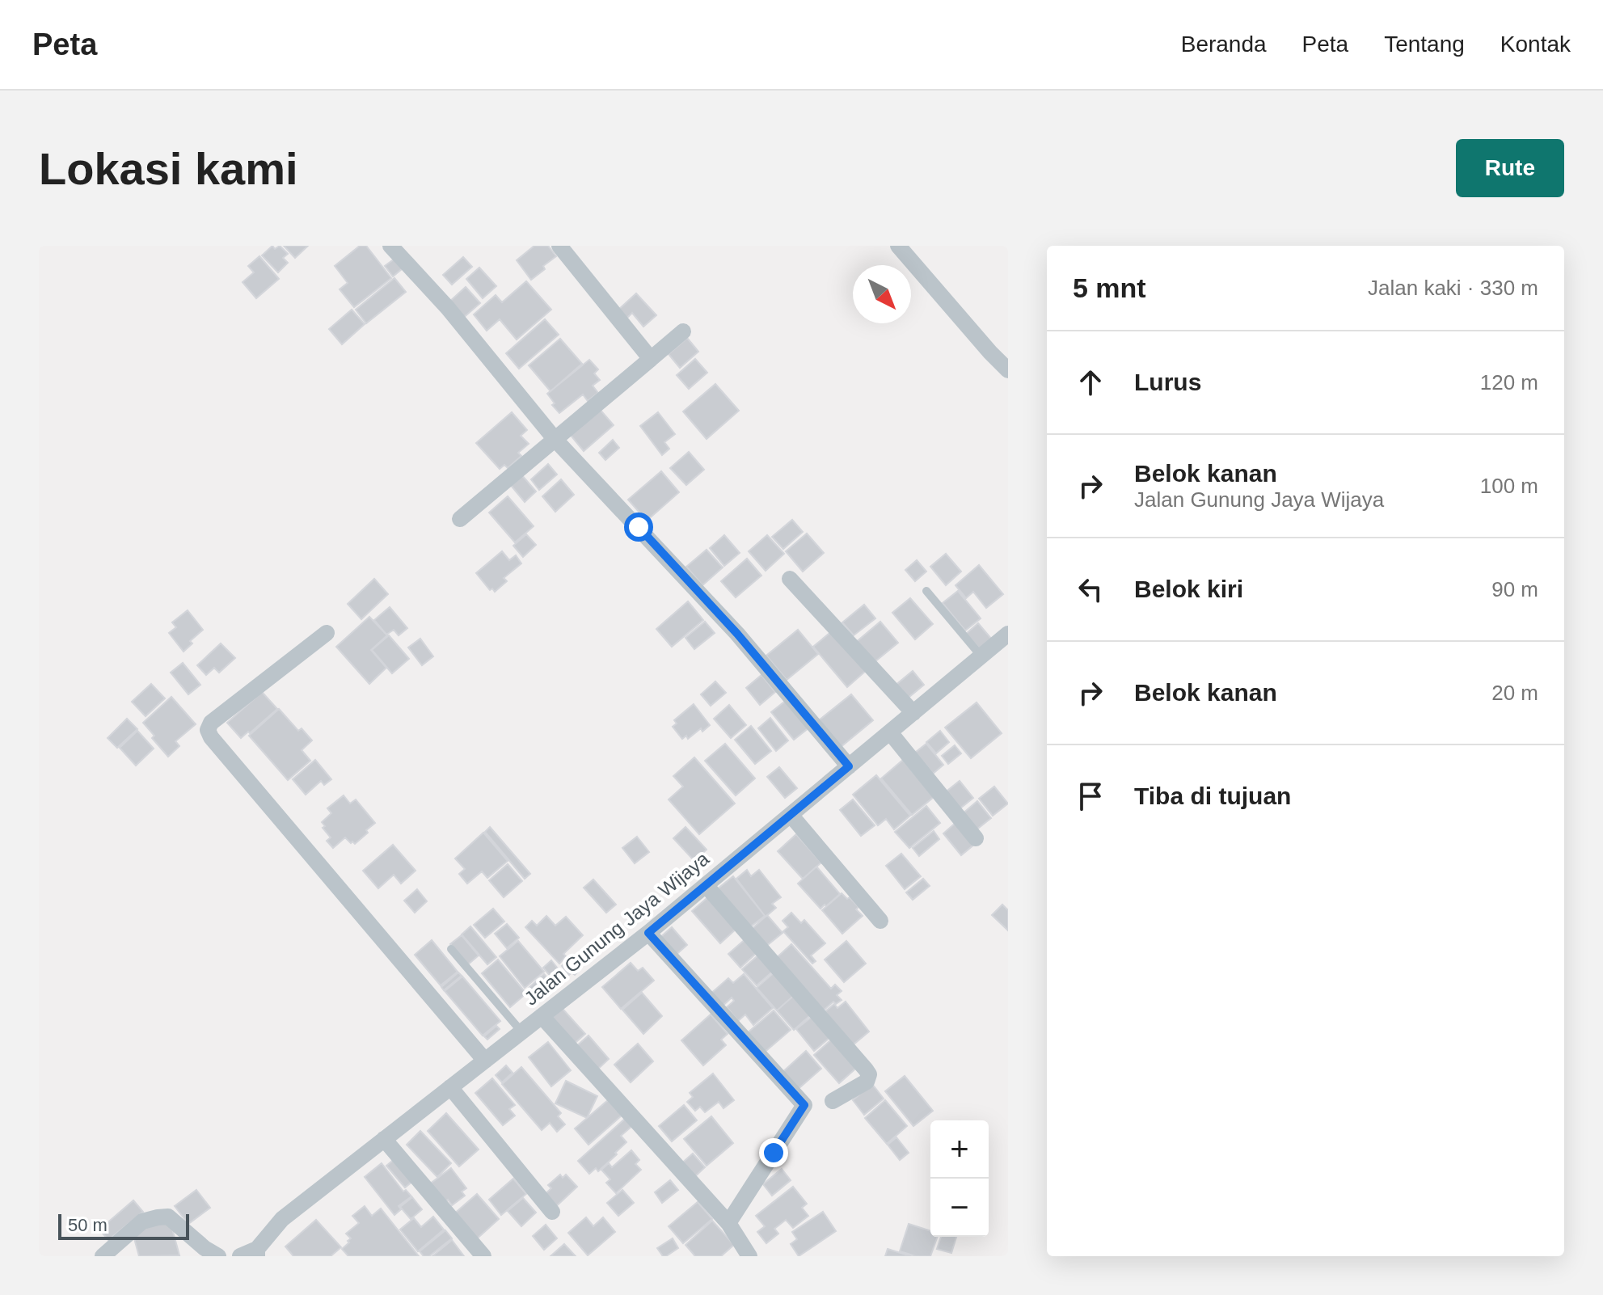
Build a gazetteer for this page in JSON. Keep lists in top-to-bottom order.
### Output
{
  "streets": {
    "street": ["Jalan Gunung Jaya Wijaya"]
  },
  "scale_bar": "50 m",
  "north": "bottom right",
  "page": {
    "header": "Peta",
    "nav": [
      "Beranda",
      "Peta",
      "Tentang",
      "Kontak"
    ],
    "buttons": "Rute",
    "title": "Lokasi kami",
    "heading": ["5 mnt", "Jalan kaki · 330 m"],
    "list": [
      ["Lurus", "120 m"],
      ["Belok kanan", "Jalan Gunung Jaya Wijaya", "100 m"],
      ["Belok kiri", "90 m"],
      ["Belok kanan", "20 m"],
      "Tiba di tujuan"
    ],
    "map_buttons": ["+", "−"],
    "scale": "50 m"
  }
}
